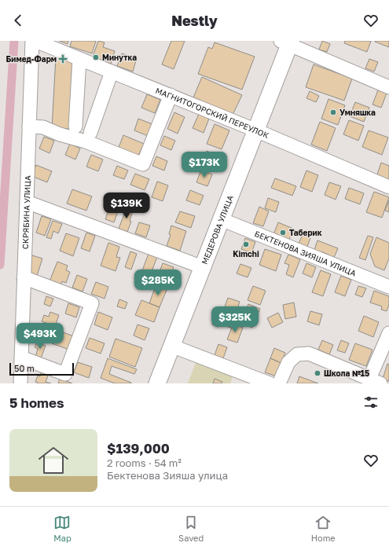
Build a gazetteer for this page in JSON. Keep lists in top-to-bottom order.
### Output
{
  "streets": {
    "main road": ["МЕДЕРОВА УЛИЦА"],
    "street": ["МАГНИТОГОРСКИЙ ПЕРЕУЛОК", "СКРЯБИНА УЛИЦА", "БЕКТЕНОВА ЗИЯША УЛИЦА"]
  },
  "crossings": [
    ["МАГНИТОГОРСКИЙ ПЕРЕУЛОК", "МЕДЕРОВА УЛИЦА"],
    ["МЕДЕРОВА УЛИЦА", "БЕКТЕНОВА ЗИЯША УЛИЦА"]
  ],
  "places": {
    "other": [
      "Минутка",
      "Умняшка",
      "Таберик",
      "Kimchi",
      "Школа №15"
    ],
    "health": ["Бимед-Фарм"]
  },
  "scale_bar": "50 m",
  "page": {
    "header": "Nestly",
    "price": [
      "$173K",
      "$139K",
      "$285K",
      "$325K",
      "$493K"
    ],
    "scale": "50 m",
    "heading": "5 homes",
    "list": [
      {
        "name": "$139,000",
        "note": "2 rooms · 54 m² · Бектенова Зияша улица"
      }
    ],
    "tabs": ["Map", "Saved", "Home"]
  }
}
